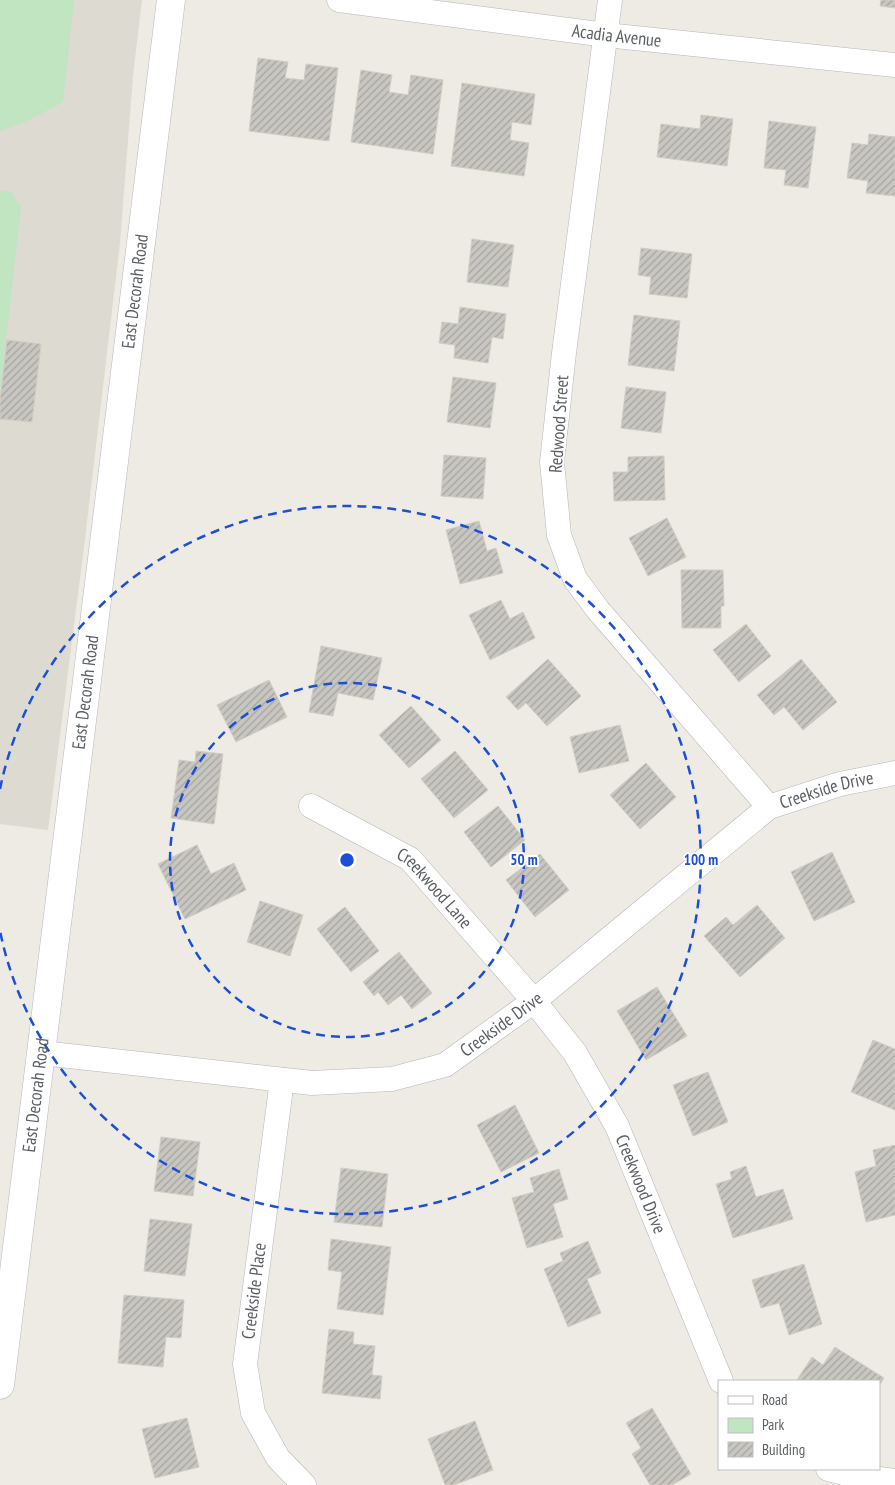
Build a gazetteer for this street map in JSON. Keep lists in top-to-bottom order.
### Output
{
  "streets": {
    "street": [
      "Acadia Avenue",
      "East Decorah Road",
      "Redwood Street",
      "Creekside Drive",
      "Creekwood Lane",
      "Creekwood Drive",
      "Creekside Place"
    ]
  },
  "crossings": [
    ["Acadia Avenue", "Redwood Street"],
    ["East Decorah Road", "Creekside Drive"],
    ["Redwood Street", "Creekside Drive"],
    ["Creekside Drive", "Creekwood Lane"],
    ["Creekside Drive", "Creekwood Drive"],
    ["Creekside Drive", "Creekside Place"],
    ["Creekwood Lane", "Creekwood Drive"]
  ],
  "legend": ["Road", "Park", "Building"],
  "rings": ["50 m", "100 m"]
}
